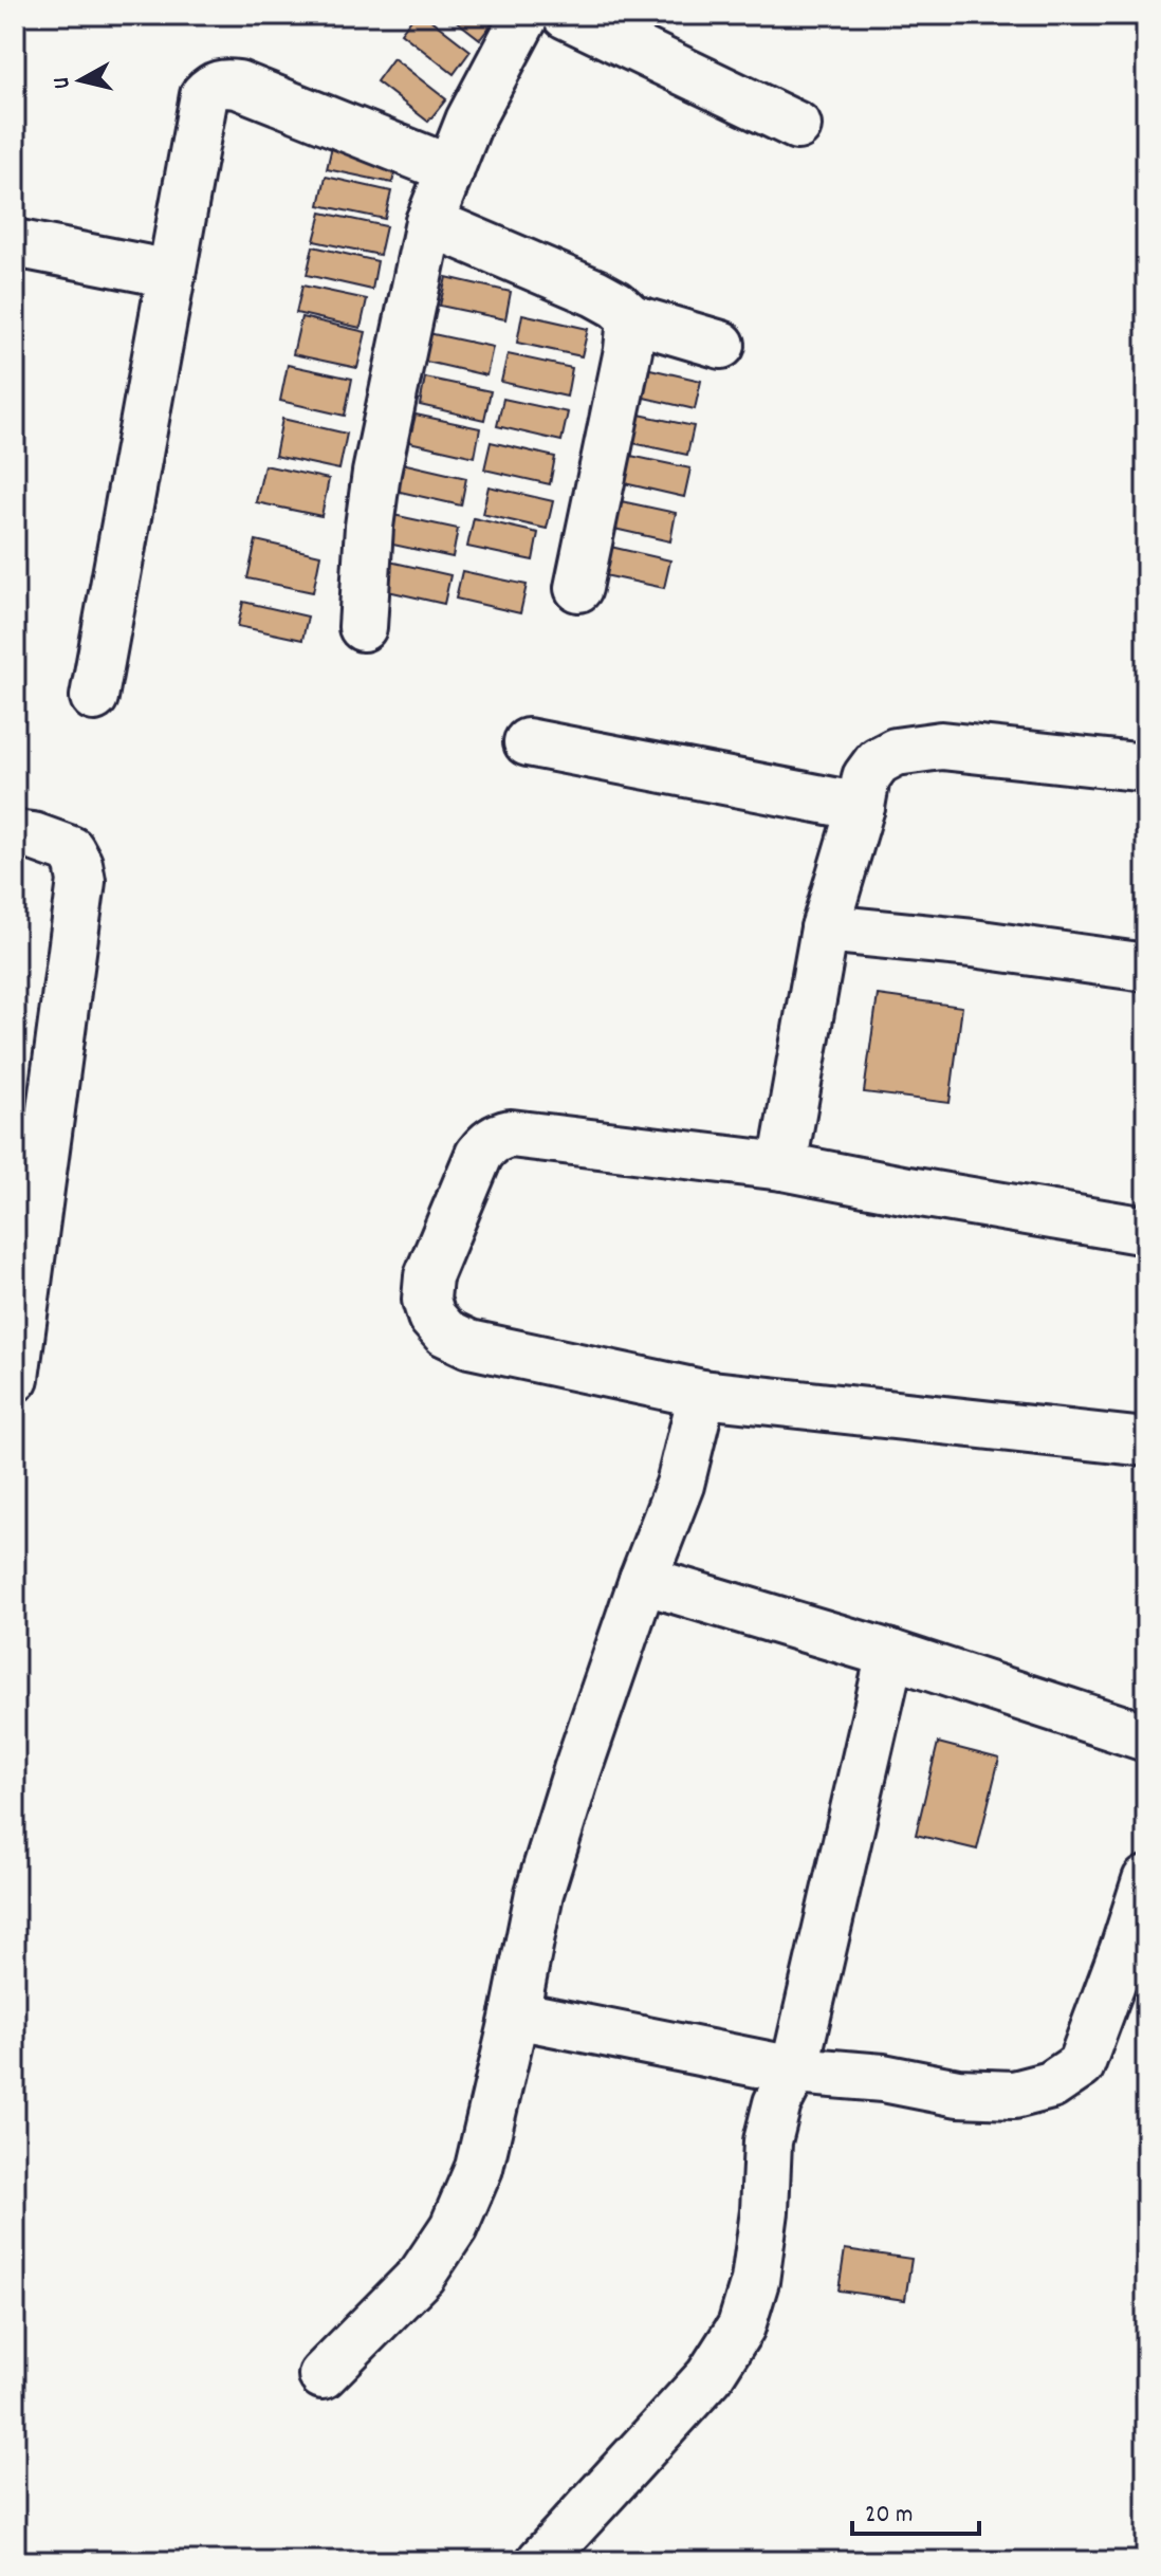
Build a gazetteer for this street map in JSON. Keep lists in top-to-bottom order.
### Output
{
  "scale_bar": "20 m",
  "north": "left"
}
